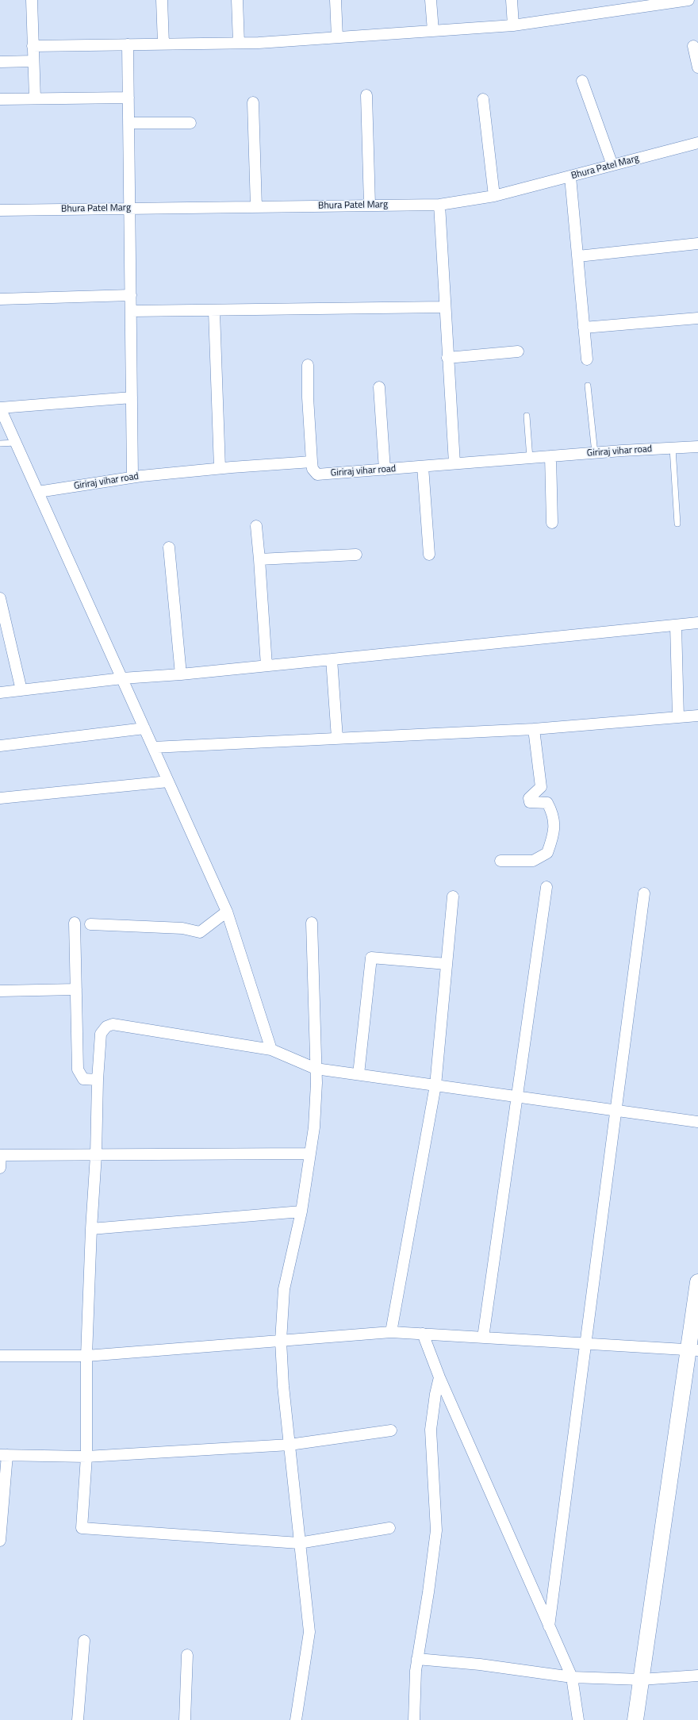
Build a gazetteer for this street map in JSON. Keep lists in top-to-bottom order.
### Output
{
  "streets": {
    "street": ["Bhura Patel Marg", "Giriraj vihar road"]
  }
}
